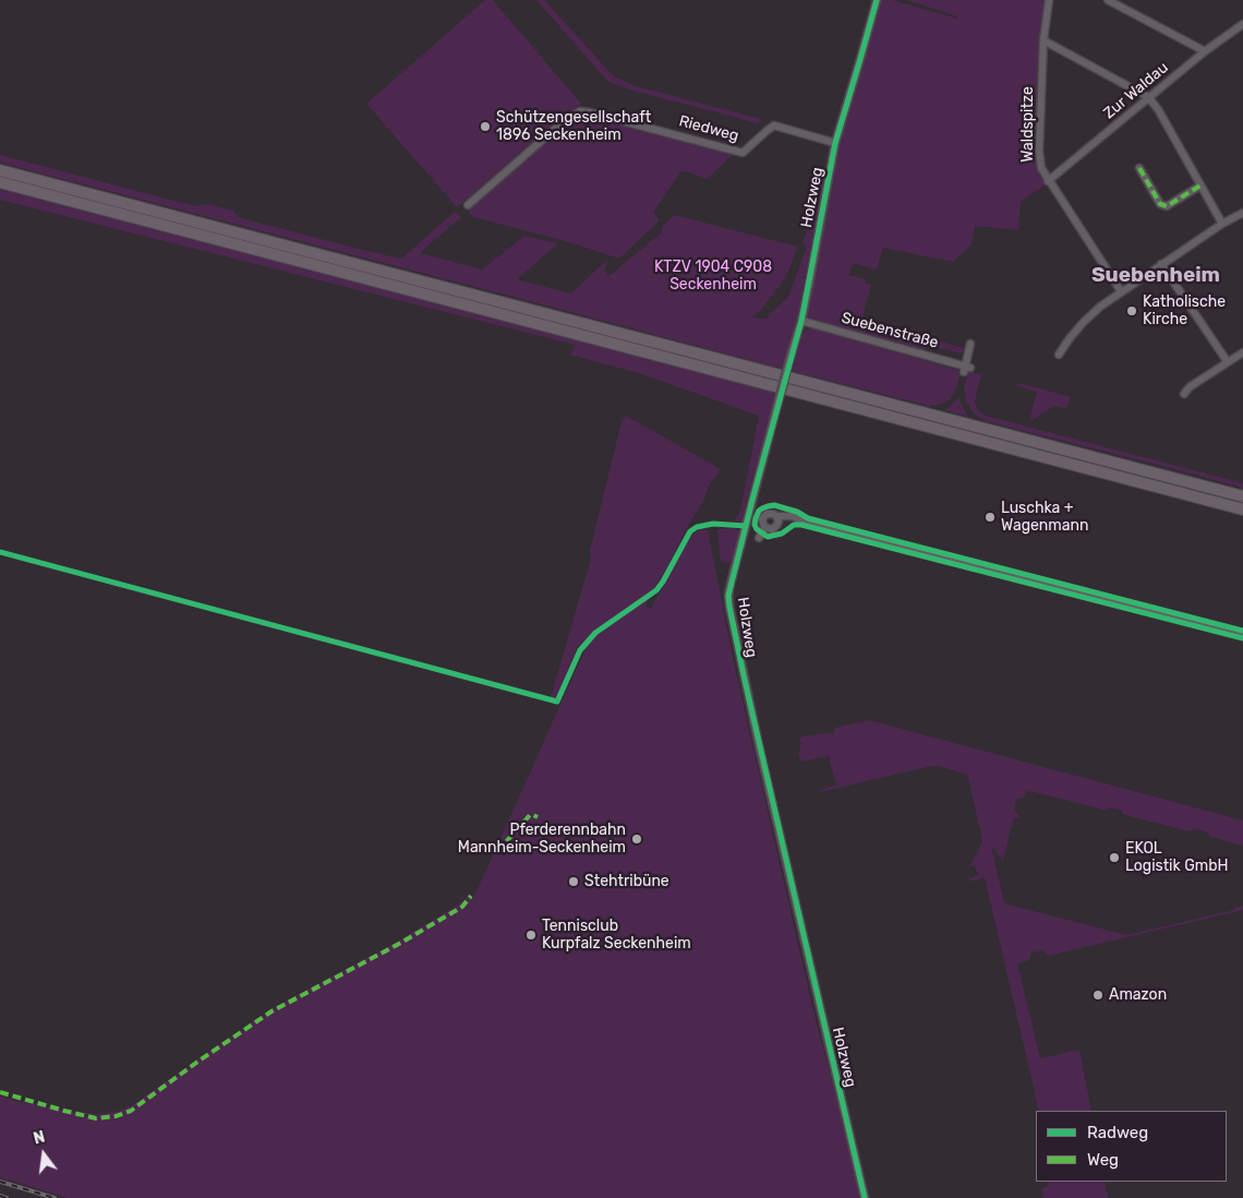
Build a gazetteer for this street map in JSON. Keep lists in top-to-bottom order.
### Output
{
  "streets": {
    "street": [
      "Zur Waldau",
      "Waldspitze",
      "Riedweg",
      "Holzweg",
      "Suebenstraße"
    ]
  },
  "crossings": [
    ["Zur Waldau", "Waldspitze"],
    ["Riedweg", "Holzweg"],
    ["Holzweg", "Suebenstraße"]
  ],
  "districts": ["Suebenheim"],
  "parks": ["KTZV 1904 C908 Seckenheim"],
  "places": [
    "Schützengesellschaft 1896 Seckenheim",
    "Katholische Kirche",
    "Luschka + Wagenmann",
    "Pferderennbahn Mannheim-Seckenheim",
    "EKOL Logistik GmbH",
    "Stehtribüne",
    "Tennisclub Kurpfalz Seckenheim",
    "Amazon"
  ],
  "legend": ["Radweg", "Weg"],
  "north": "top"
}
